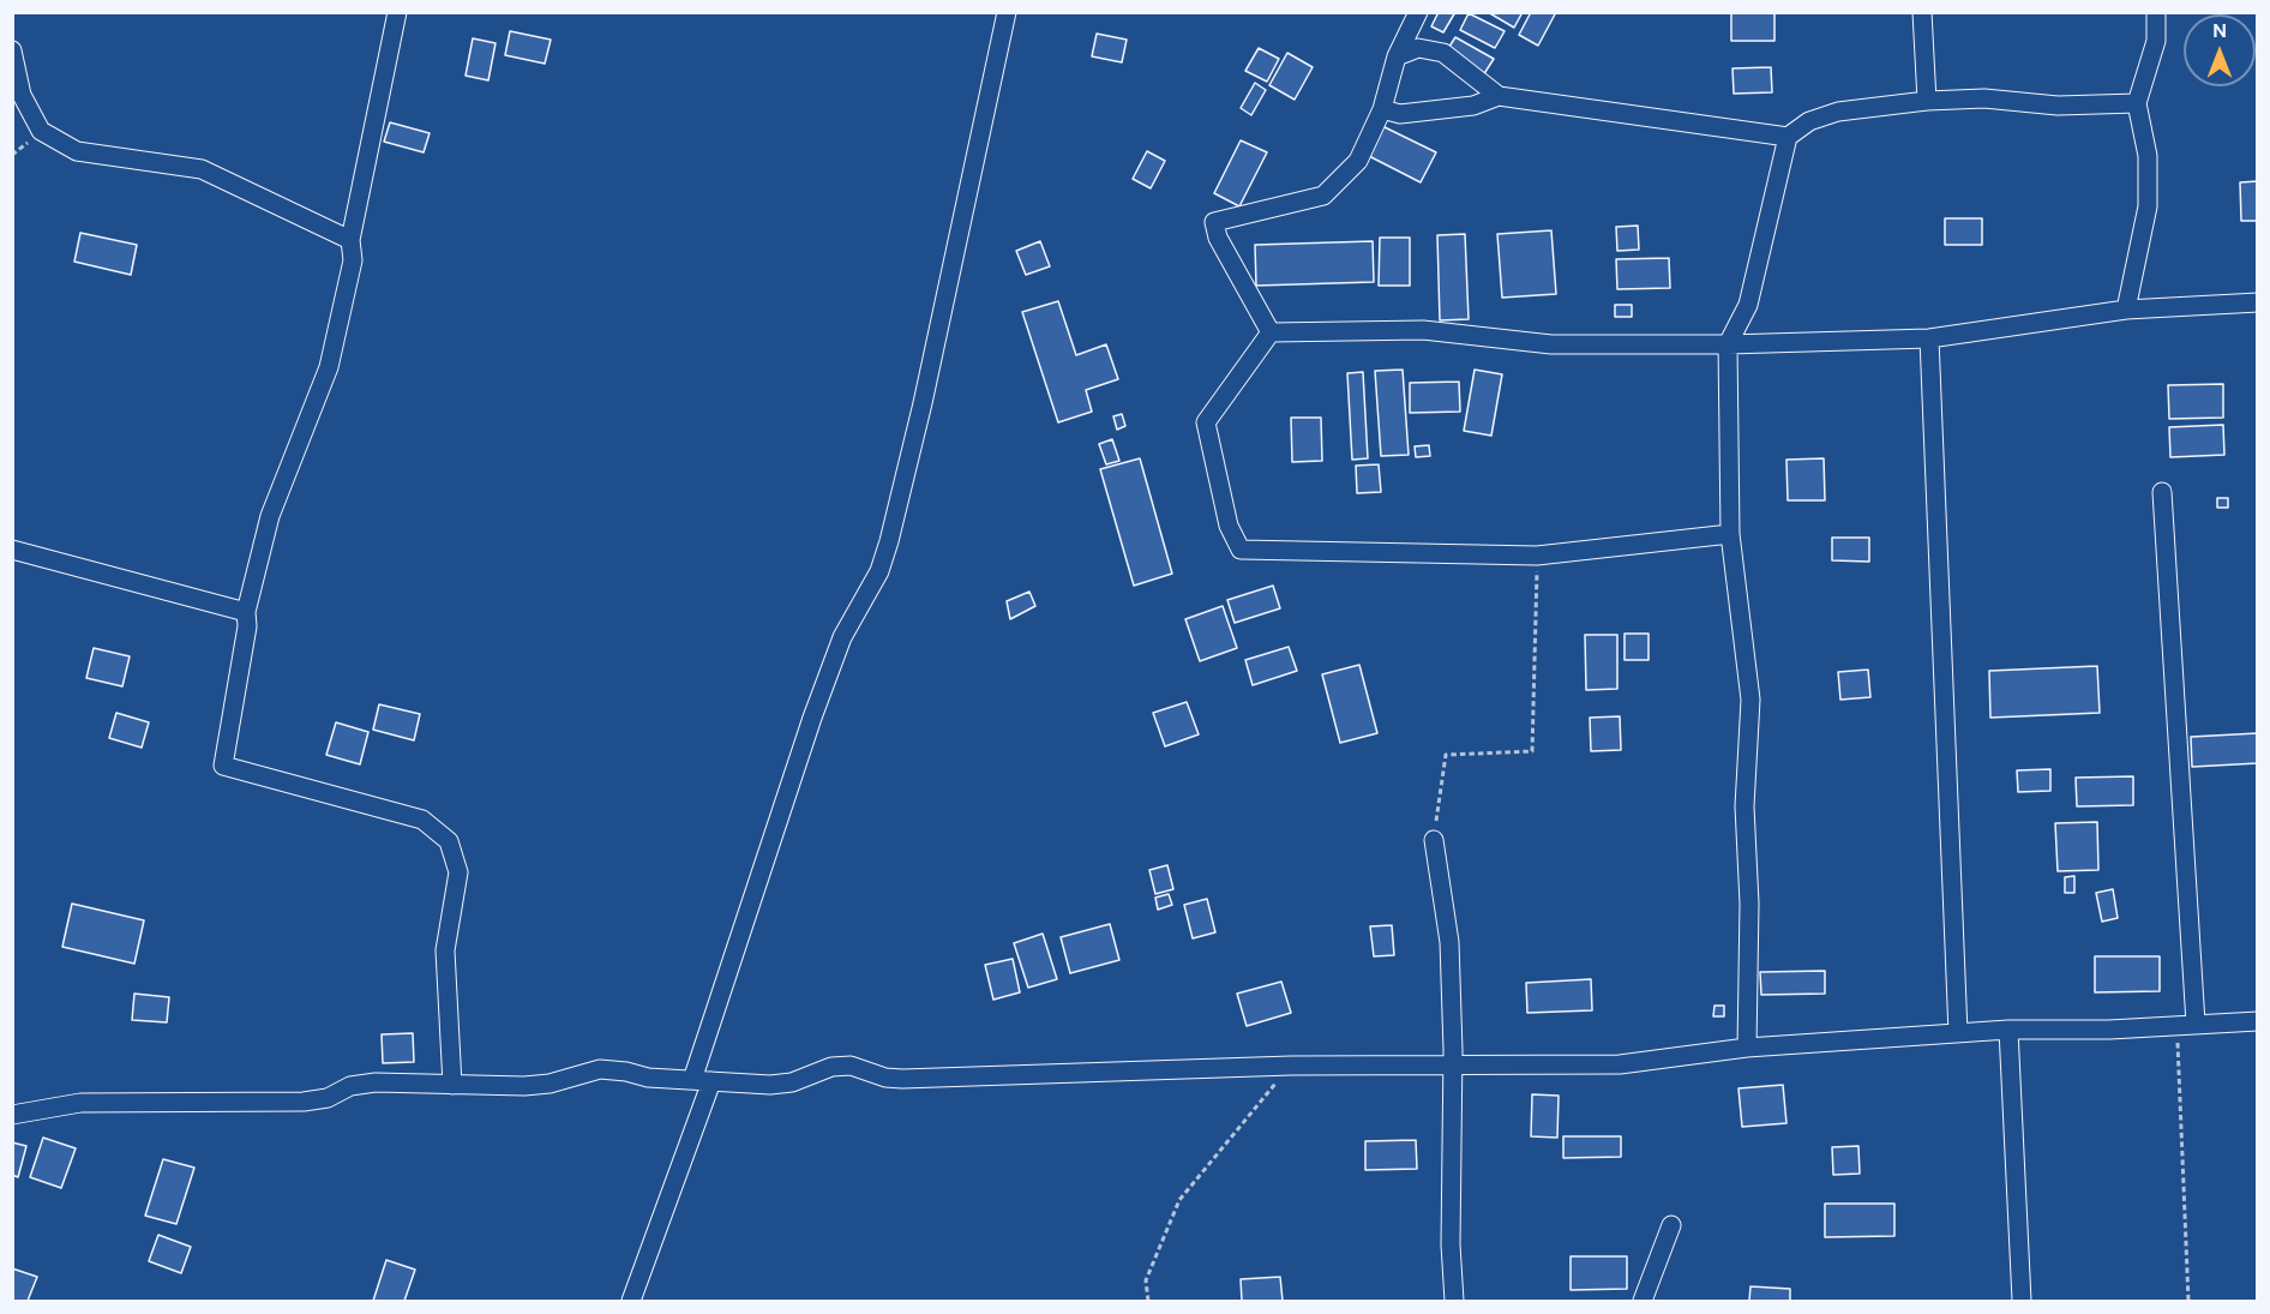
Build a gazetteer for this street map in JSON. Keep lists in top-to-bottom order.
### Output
{
  "north": "top"
}
